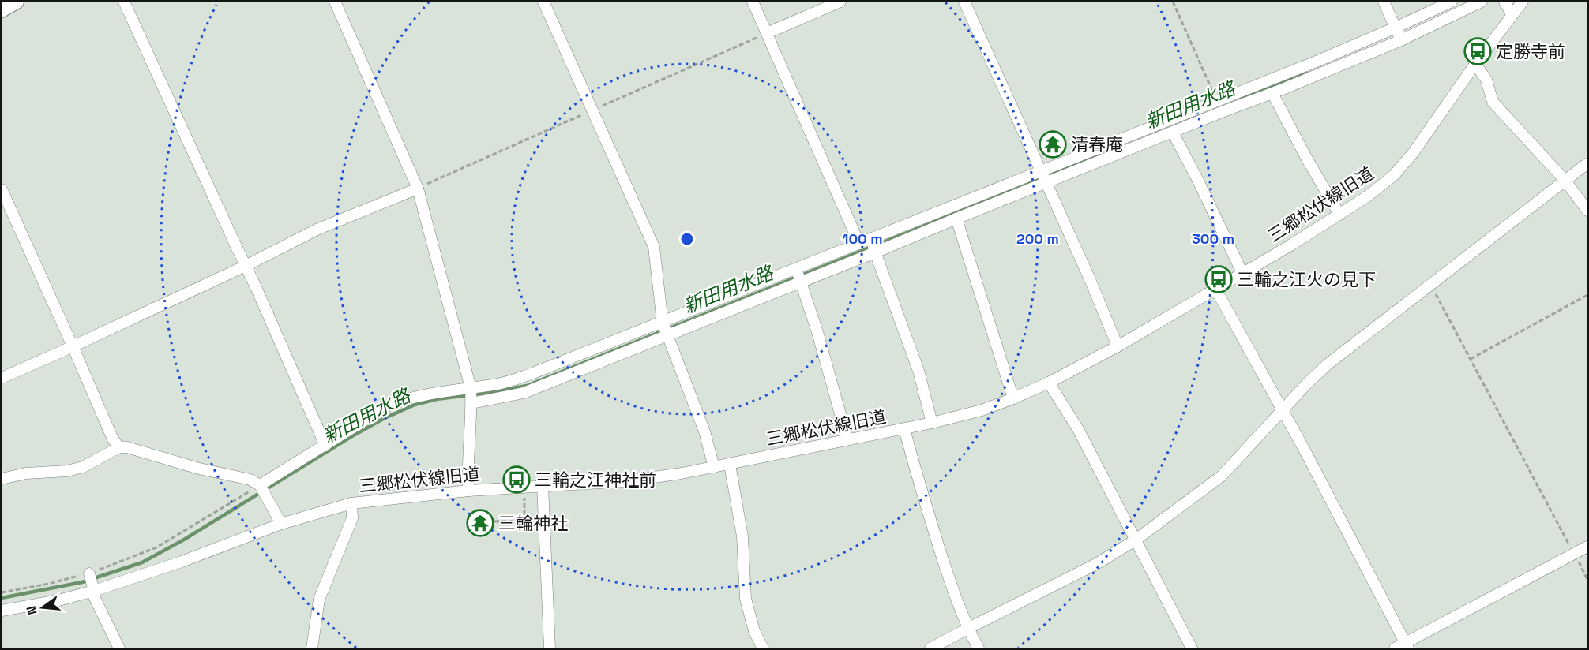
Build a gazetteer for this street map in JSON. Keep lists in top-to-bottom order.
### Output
{
  "streets": {
    "street": ["三郷松伏線旧道"]
  },
  "water": ["新田用水路"],
  "places": {
    "bus stop": ["定勝寺前", "三輪之江火の見下", "三輪之江神社前"],
    "temple": ["清春庵", "三輪神社"]
  },
  "north": "left",
  "rings": ["100 m", "200 m", "300 m"]
}
